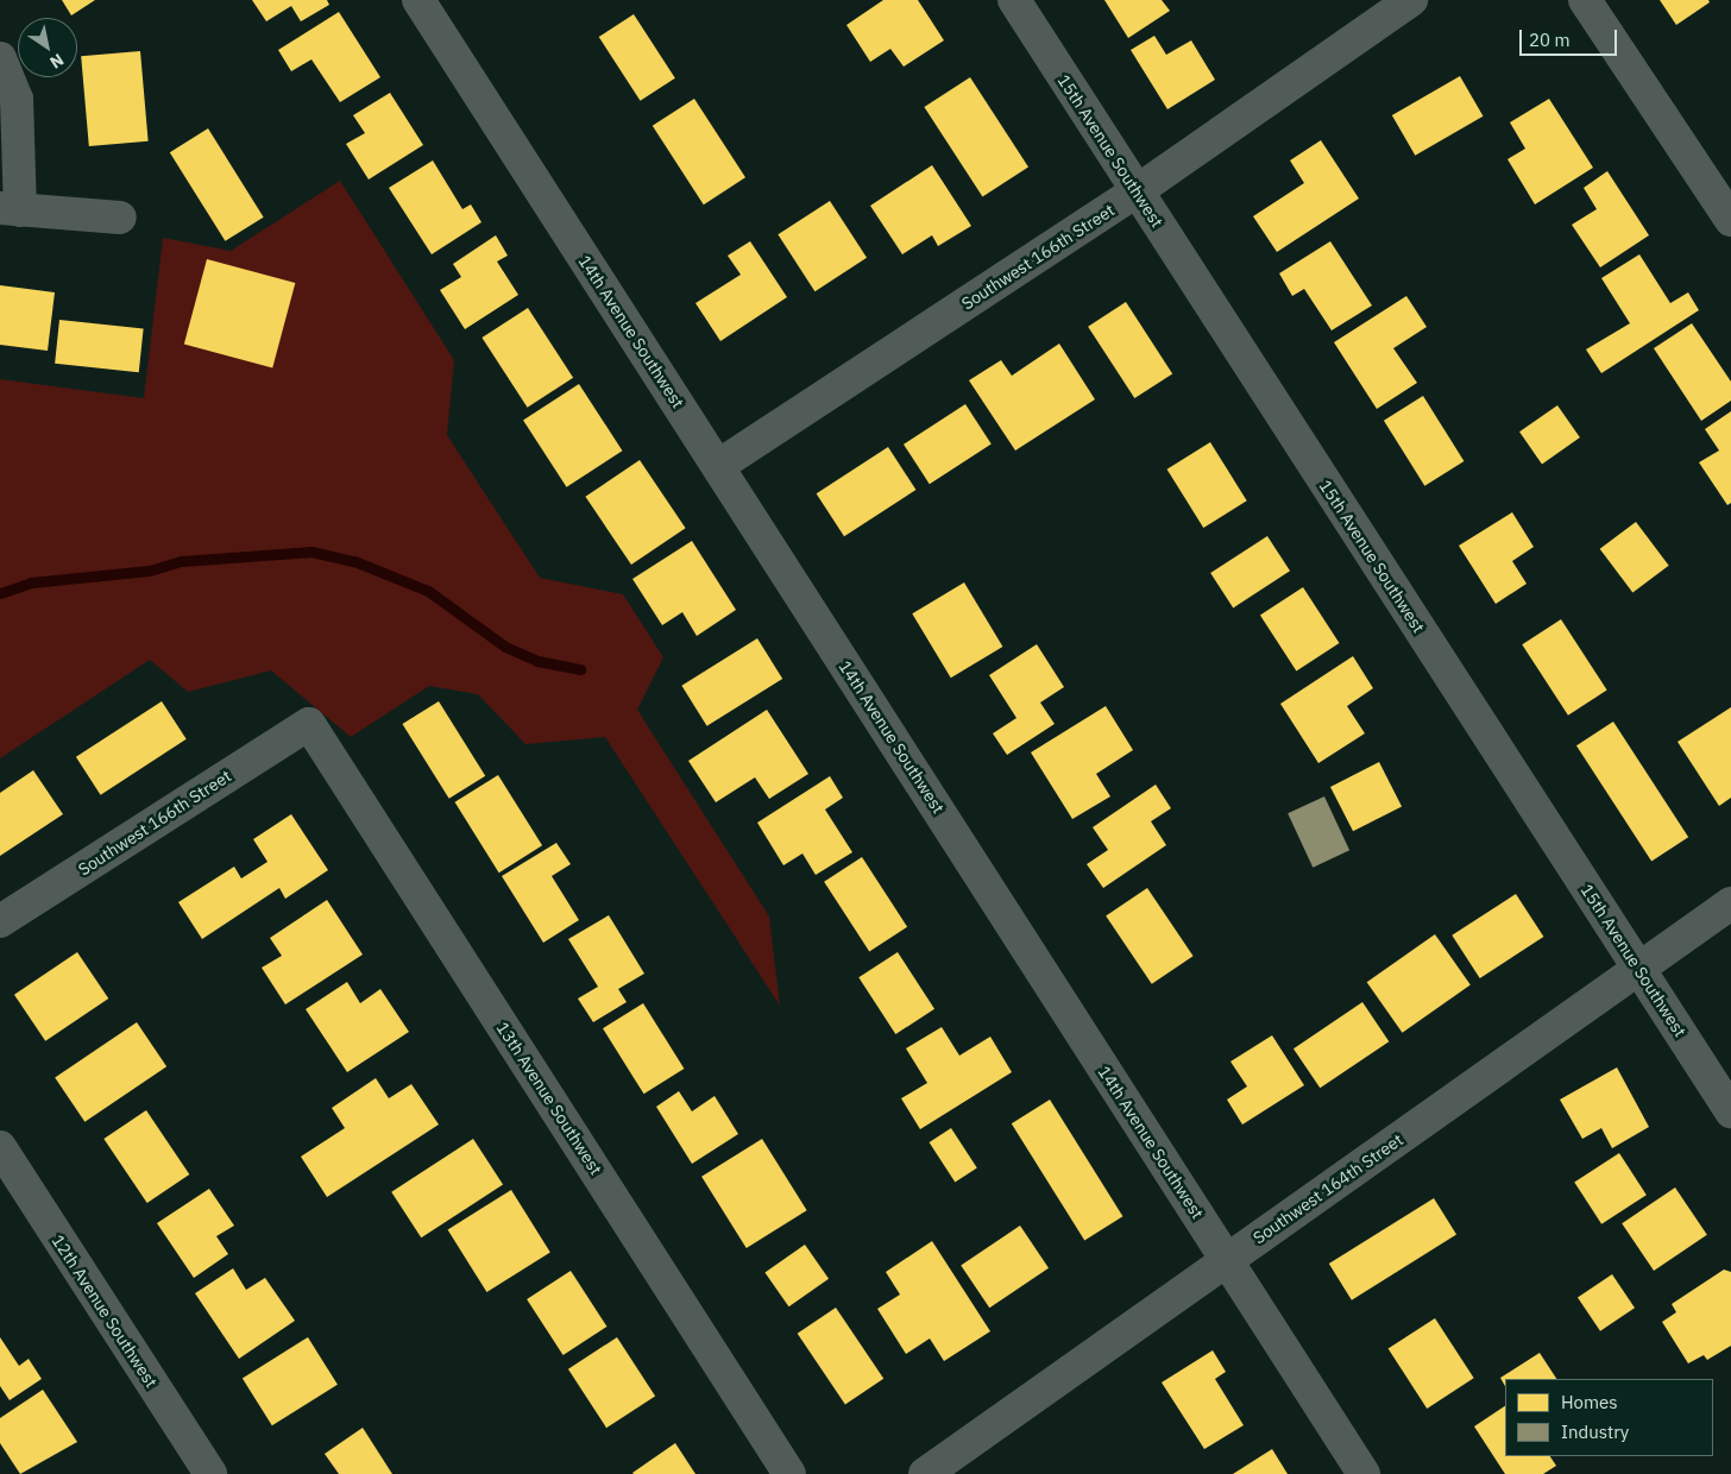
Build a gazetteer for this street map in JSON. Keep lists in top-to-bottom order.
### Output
{
  "streets": {
    "street": [
      "15th Avenue Southwest",
      "Southwest 166th Street",
      "14th Avenue Southwest",
      "13th Avenue Southwest",
      "Southwest 164th Street",
      "12th Avenue Southwest"
    ]
  },
  "crossings": [
    ["15th Avenue Southwest", "Southwest 166th Street"],
    ["15th Avenue Southwest", "Southwest 164th Street"],
    ["Southwest 166th Street", "14th Avenue Southwest"],
    ["Southwest 166th Street", "13th Avenue Southwest"],
    ["14th Avenue Southwest", "Southwest 164th Street"]
  ],
  "legend": ["Homes", "Industry"],
  "scale_bar": "20 m",
  "north": "bottom right"
}
